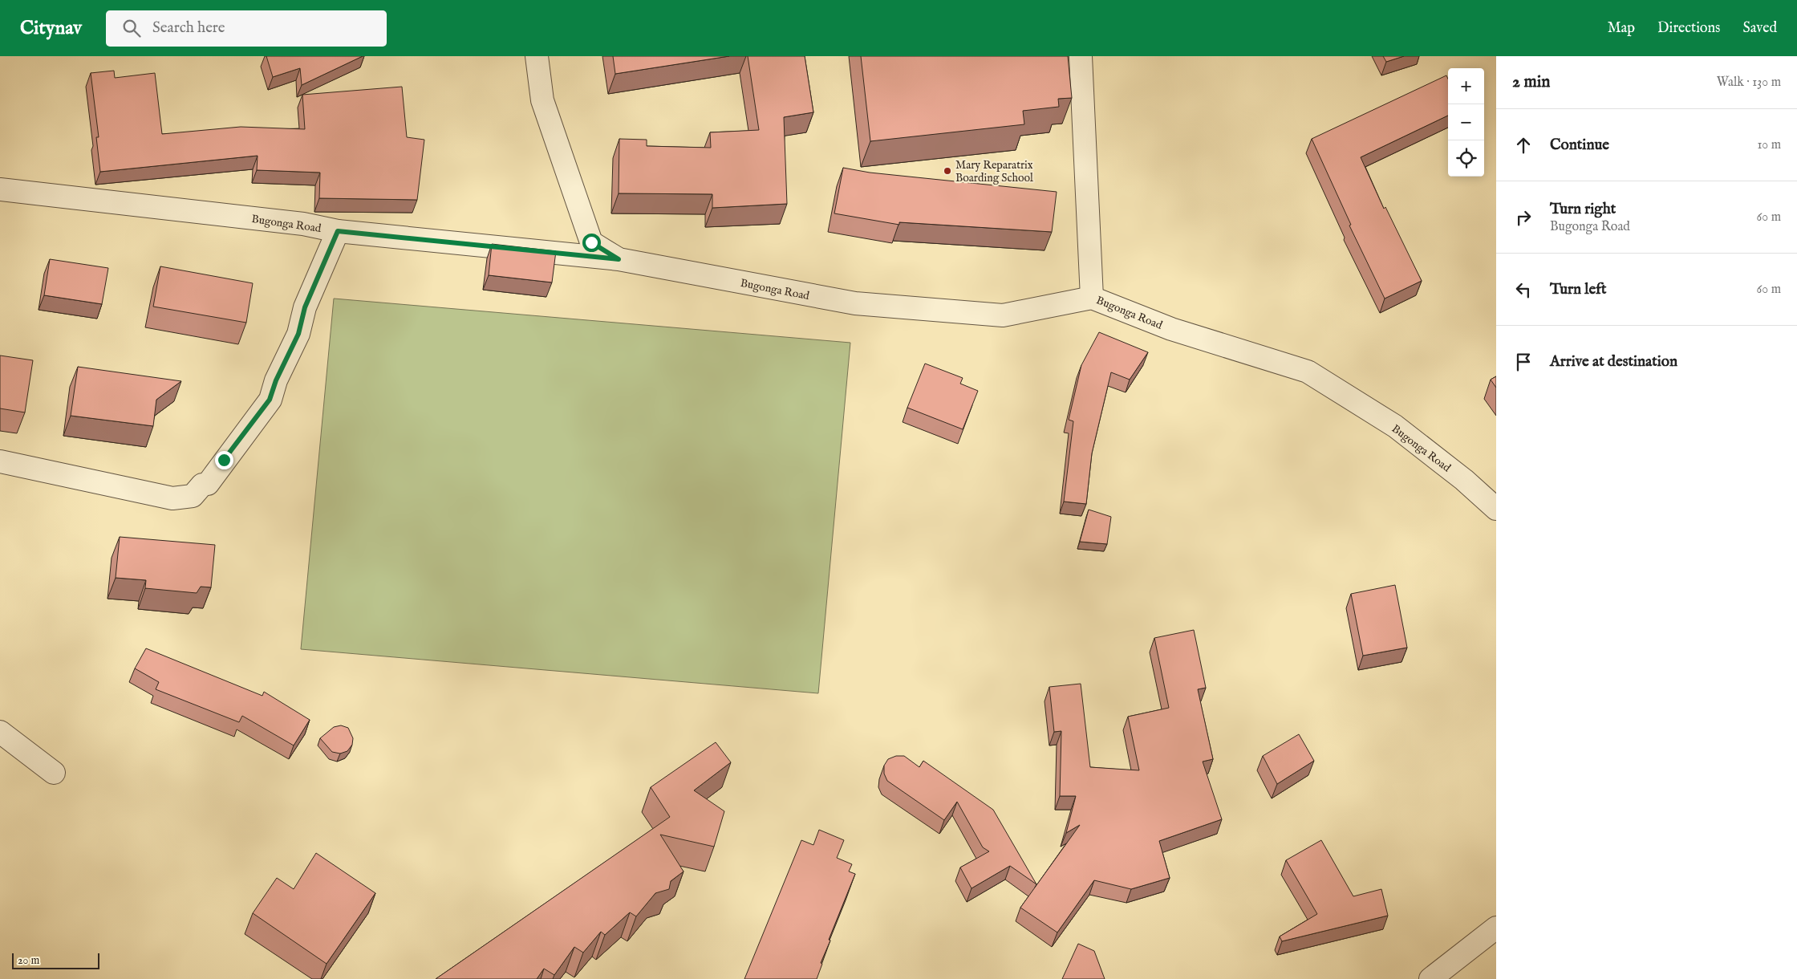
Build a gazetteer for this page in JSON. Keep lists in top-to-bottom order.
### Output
{
  "streets": {
    "street": ["Bugonga Road"]
  },
  "places": ["Mary Reparatrix Boarding School"],
  "scale_bar": "20 m",
  "page": {
    "header": "Citynav",
    "search": "Search here",
    "nav": ["Map", "Directions", "Saved"],
    "heading": ["2 min", "Walk · 130 m"],
    "map_buttons": ["+", "−"],
    "list": [
      ["Continue", "10 m"],
      ["Turn right", "Bugonga Road", "60 m"],
      ["Turn left", "60 m"],
      "Arrive at destination"
    ],
    "scale": "20 m"
  }
}
